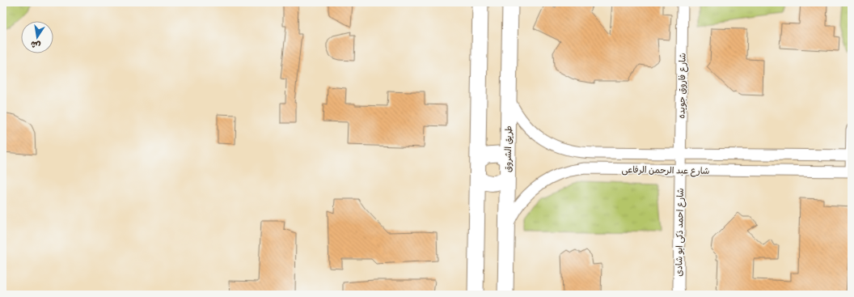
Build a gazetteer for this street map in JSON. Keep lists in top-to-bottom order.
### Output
{
  "streets": {
    "street": [
      "شارع فاروق جويده",
      "طريق الشروق",
      "شارع عبد الرحمن الرفاعى",
      "شارع احمد ذكى ابو شادى"
    ]
  },
  "crossings": [
    ["شارع فاروق جويده", "شارع عبد الرحمن الرفاعى"],
    ["شارع فاروق جويده", "شارع احمد ذكى ابو شادى"],
    ["طريق الشروق", "شارع عبد الرحمن الرفاعى"],
    ["شارع عبد الرحمن الرفاعى", "شارع احمد ذكى ابو شادى"]
  ],
  "north": "bottom"
}
